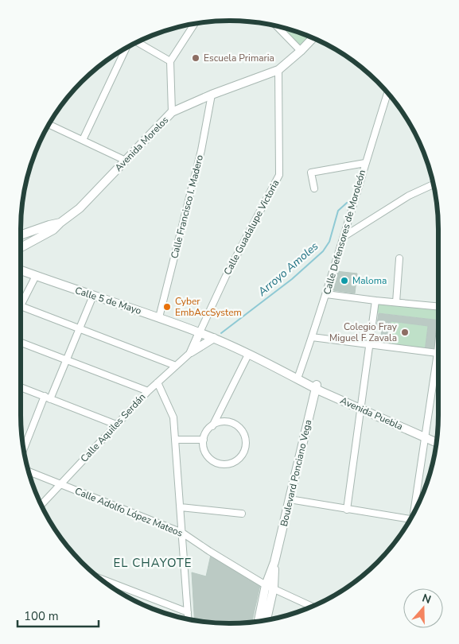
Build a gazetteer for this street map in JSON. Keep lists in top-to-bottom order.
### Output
{
  "streets": {
    "street": [
      "Avenida Morelos",
      "Calle Francisco I. Madero",
      "Calle Guadalupe Victoria",
      "Calle Defensores de Moroleón",
      "Calle 5 de Mayo",
      "Avenida Puebla",
      "Calle Aquiles Serdán",
      "Boulevard Ponciano Vega",
      "Calle Adolfo López Mateos"
    ]
  },
  "crossings": [
    ["Avenida Morelos", "Calle Francisco I. Madero"],
    ["Avenida Morelos", "Calle Guadalupe Victoria"],
    ["Calle Francisco I. Madero", "Calle 5 de Mayo"],
    ["Calle Guadalupe Victoria", "Calle 5 de Mayo"],
    ["Calle Guadalupe Victoria", "Avenida Puebla"],
    ["Calle Guadalupe Victoria", "Calle Aquiles Serdán"],
    ["Calle Defensores de Moroleón", "Avenida Puebla"],
    ["Calle 5 de Mayo", "Avenida Puebla"],
    ["Calle 5 de Mayo", "Calle Aquiles Serdán"],
    ["Avenida Puebla", "Calle Aquiles Serdán"],
    ["Avenida Puebla", "Boulevard Ponciano Vega"],
    ["Calle Aquiles Serdán", "Calle Adolfo López Mateos"],
    ["Boulevard Ponciano Vega", "Calle Adolfo López Mateos"]
  ],
  "districts": ["EL CHAYOTE"],
  "water": ["Arroyo Amoles"],
  "places": [
    "Escuela Primaria",
    "Maloma",
    "Cyber EmbAccSystem",
    "Colegio Fray Miguel F Zavala"
  ],
  "scale_bar": "100 m",
  "north": "top"
}
